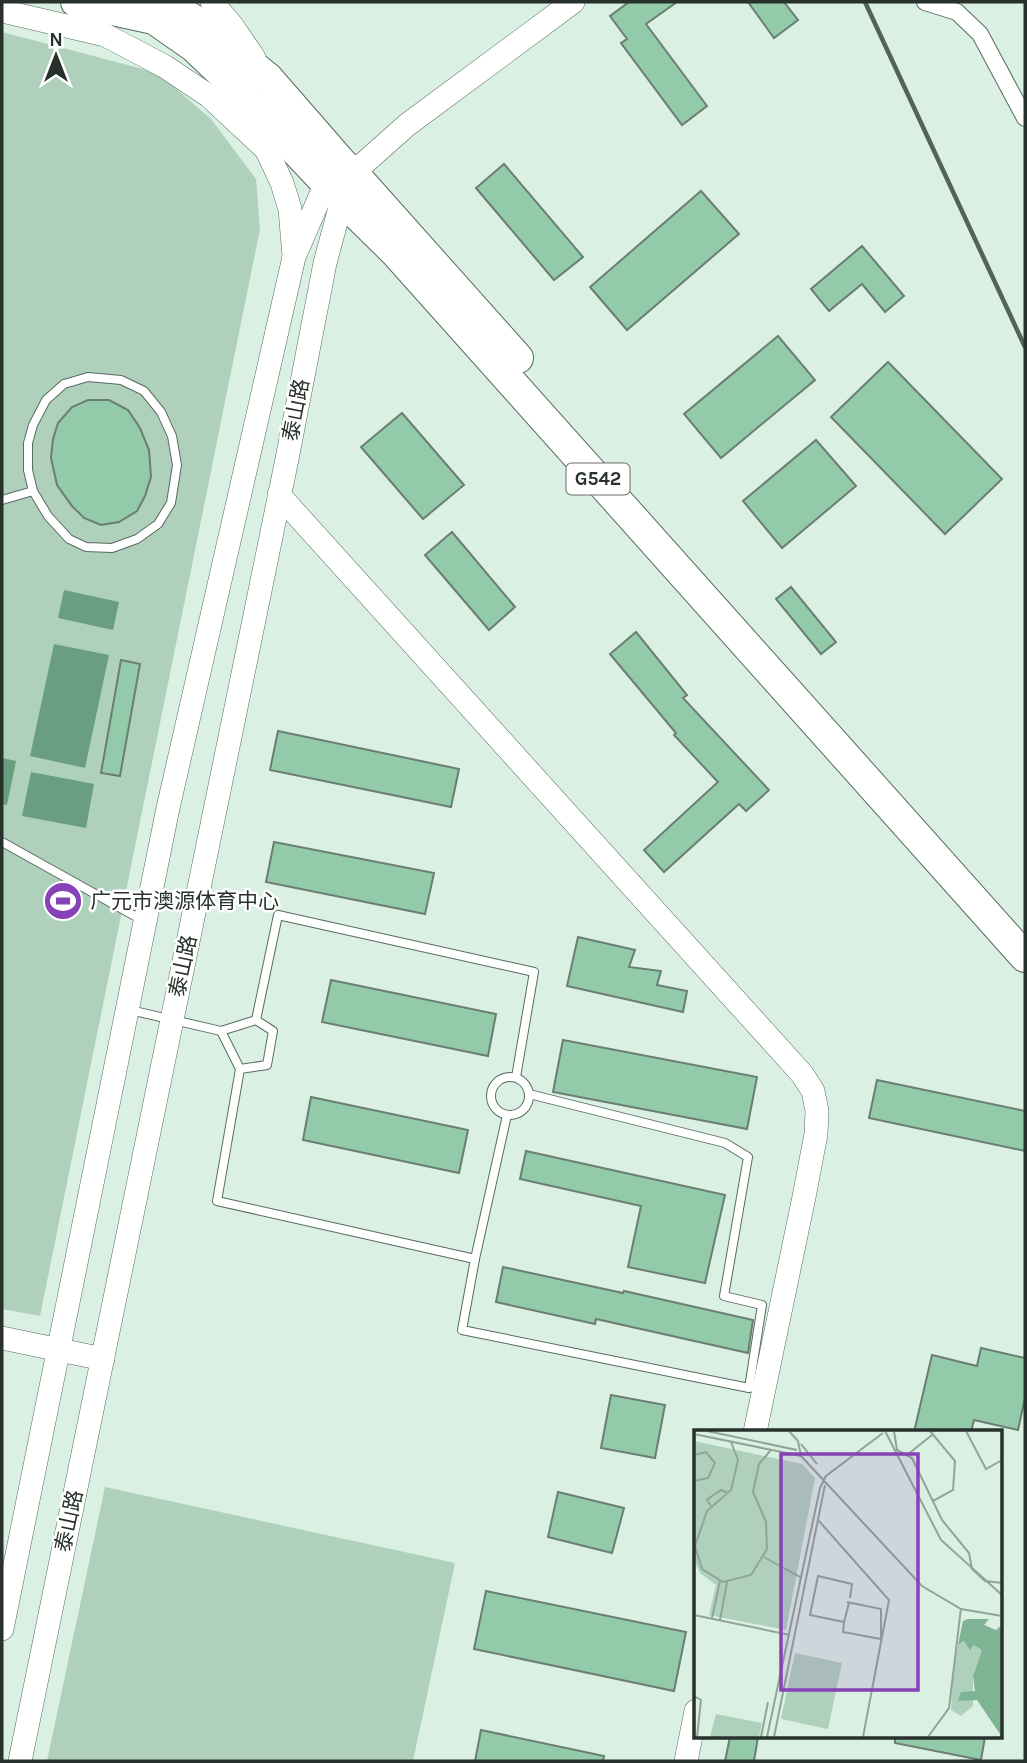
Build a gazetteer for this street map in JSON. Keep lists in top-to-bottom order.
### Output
{
  "streets": {
    "highway": ["G542"],
    "street": ["泰山路"]
  },
  "crossings": [
    ["泰山路", "G542"]
  ],
  "places": {
    "sports": ["广元市澳源体育中心"]
  },
  "north": "top"
}
